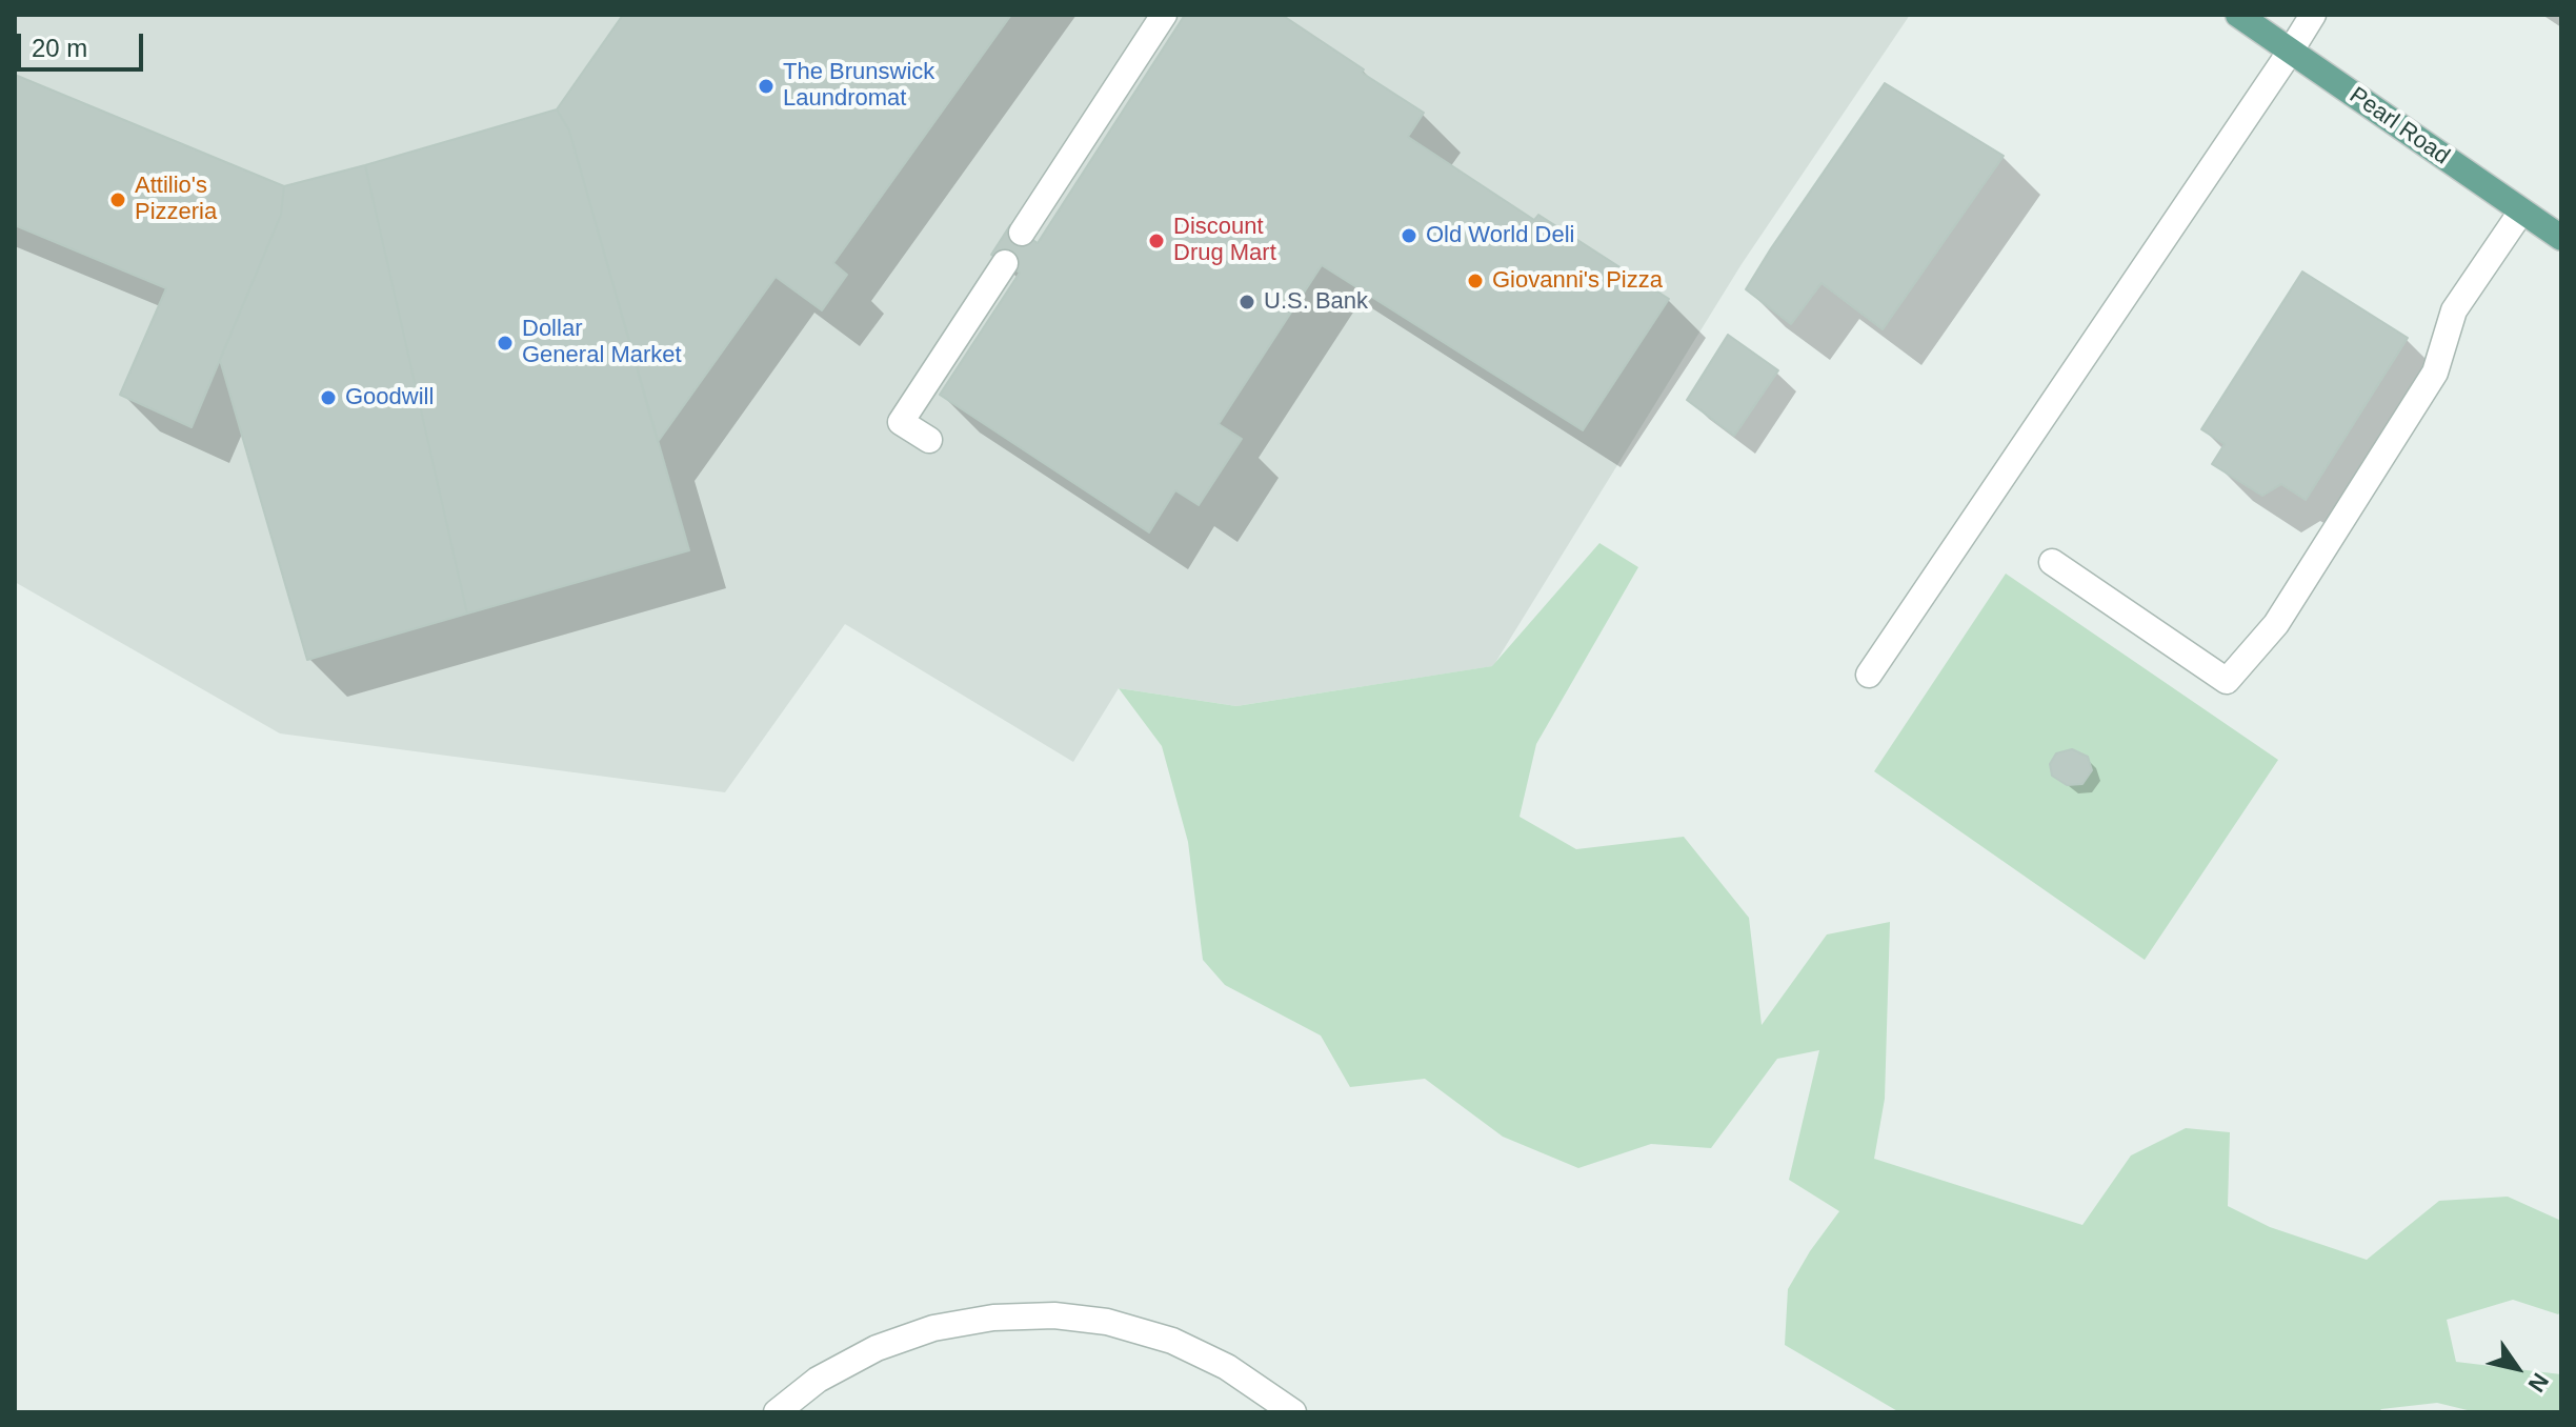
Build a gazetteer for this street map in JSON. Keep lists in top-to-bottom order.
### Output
{
  "streets": {
    "main road": ["Pearl Road"]
  },
  "places": [
    "The Brunswick Laundromat",
    "Attilio's Pizzeria",
    "Old World Deli",
    "Discount Drug Mart",
    "Giovanni's Pizza",
    "U.S. Bank",
    "Dollar General Market",
    "Goodwill"
  ],
  "scale_bar": "20 m",
  "north": "bottom right"
}
